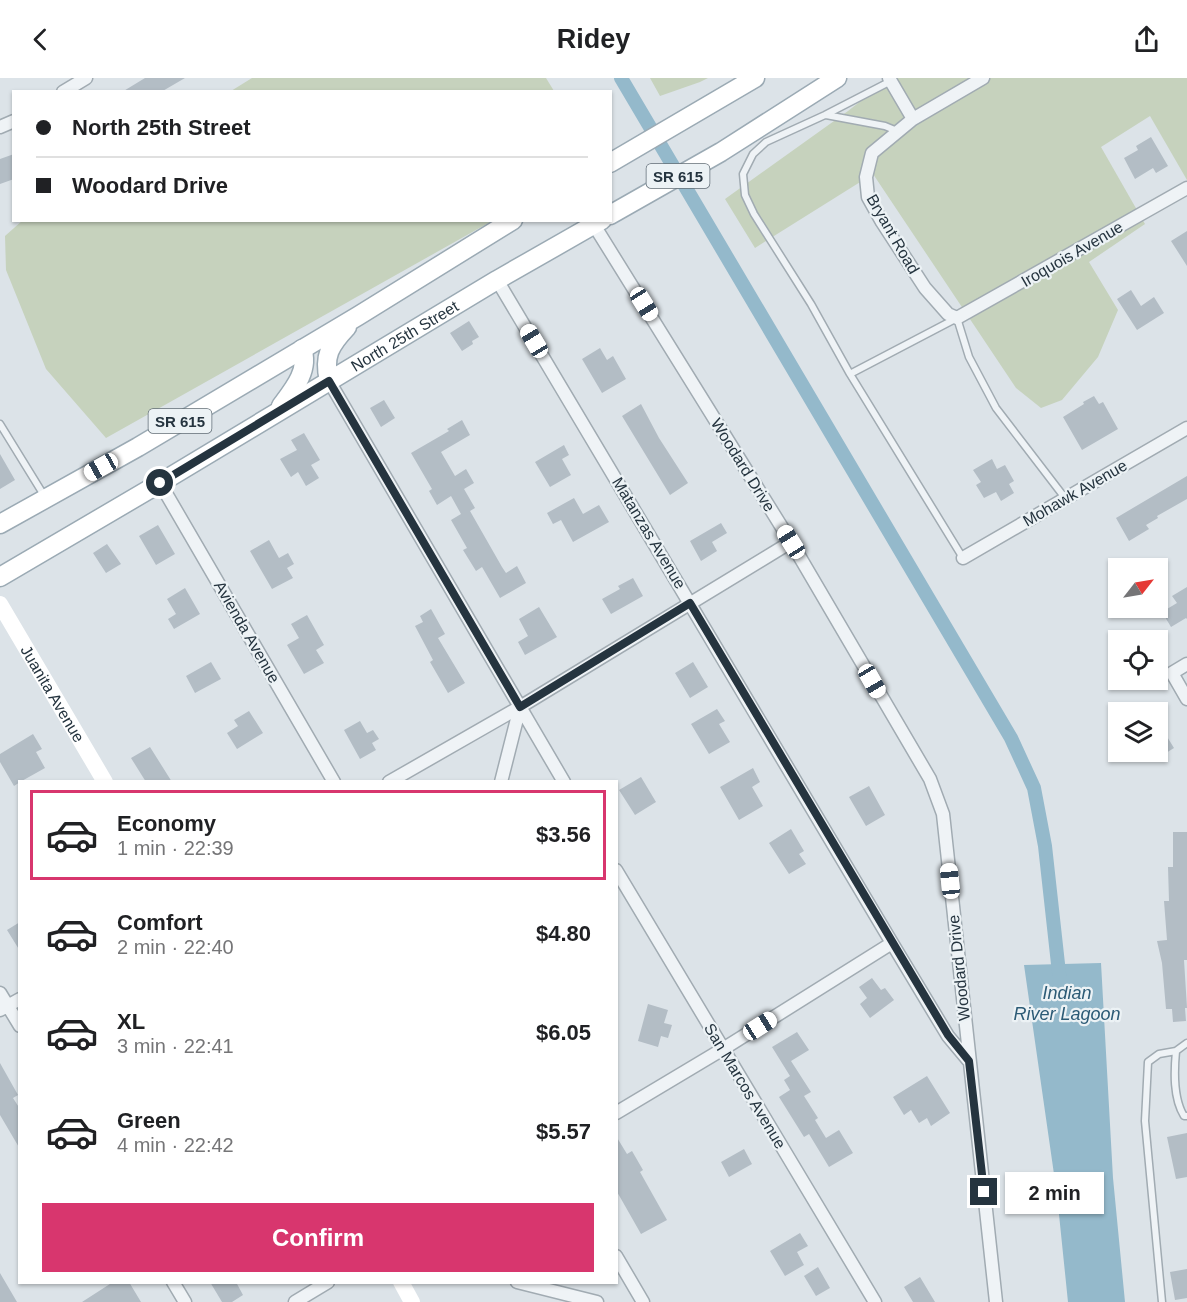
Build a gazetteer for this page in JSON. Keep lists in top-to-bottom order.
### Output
{
  "streets": {
    "main road": ["SR 615", "North 25th Street"],
    "street": [
      "Bryant Road",
      "Iroquois Avenue",
      "Woodard Drive",
      "Mohawk Avenue",
      "Matanzas Avenue",
      "Avienda Avenue",
      "Juanita Avenue",
      "San Marcos Avenue"
    ]
  },
  "crossings": [
    ["Bryant Road", "Iroquois Avenue"],
    ["North 25th Street", "Woodard Drive"],
    ["North 25th Street", "Matanzas Avenue"],
    ["North 25th Street", "Avienda Avenue"],
    ["Woodard Drive", "Matanzas Avenue"]
  ],
  "water": ["Indian River Lagoon"],
  "north": "top right",
  "page": {
    "header": "Ridey",
    "banner": ["North 25th Street", "Woodard Drive"],
    "list": [
      {
        "name": "Economy",
        "note": "1 min · 22:39",
        "value": "$3.56"
      },
      {
        "name": "Comfort",
        "note": "2 min · 22:40",
        "value": "$4.80"
      },
      {
        "name": "XL",
        "note": "3 min · 22:41",
        "value": "$6.05"
      },
      {
        "name": "Green",
        "note": "4 min · 22:42",
        "value": "$5.57"
      }
    ],
    "bubble": "2 min",
    "buttons": "Confirm"
  }
}
